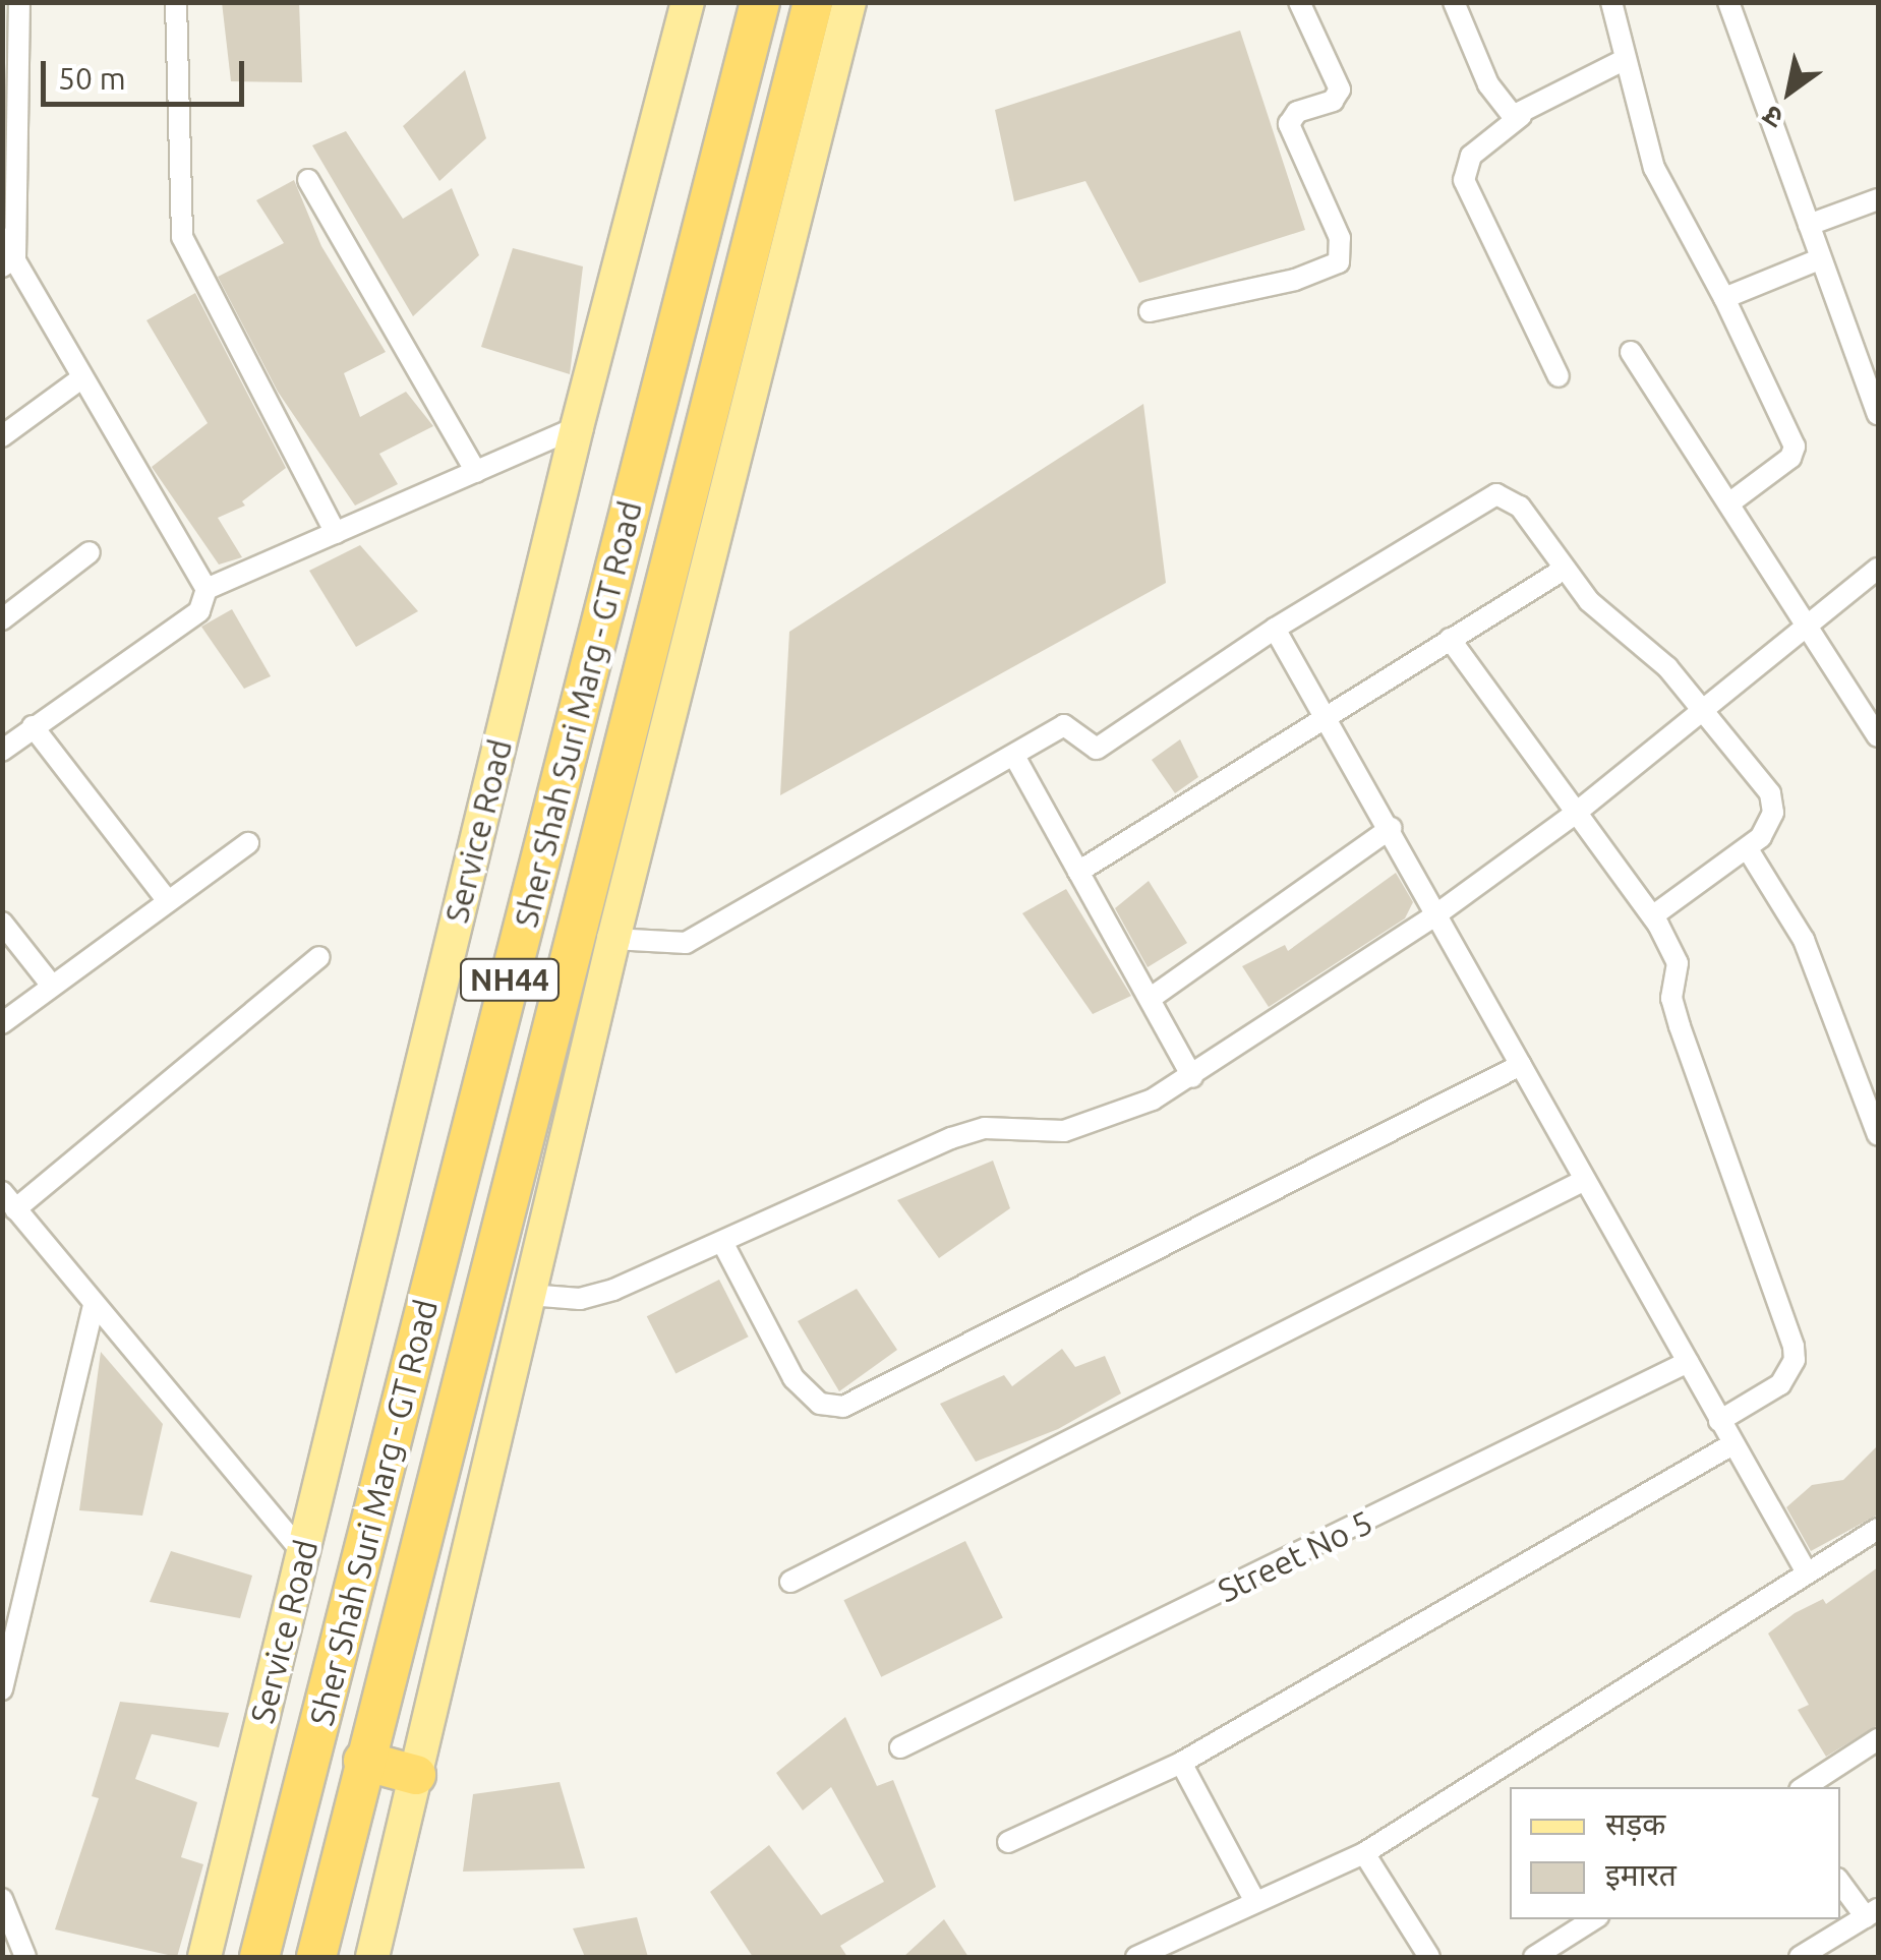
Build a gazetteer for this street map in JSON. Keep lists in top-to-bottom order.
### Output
{
  "streets": {
    "highway": ["Sher Shah Suri Marg - GT Road", "NH44"],
    "main road": ["Service Road"],
    "street": ["Street No 5"]
  },
  "crossings": [
    ["Sher Shah Suri Marg - GT Road", "NH44"]
  ],
  "legend": ["सड़क", "इमारत"],
  "scale_bar": "50 m",
  "north": "bottom left"
}
